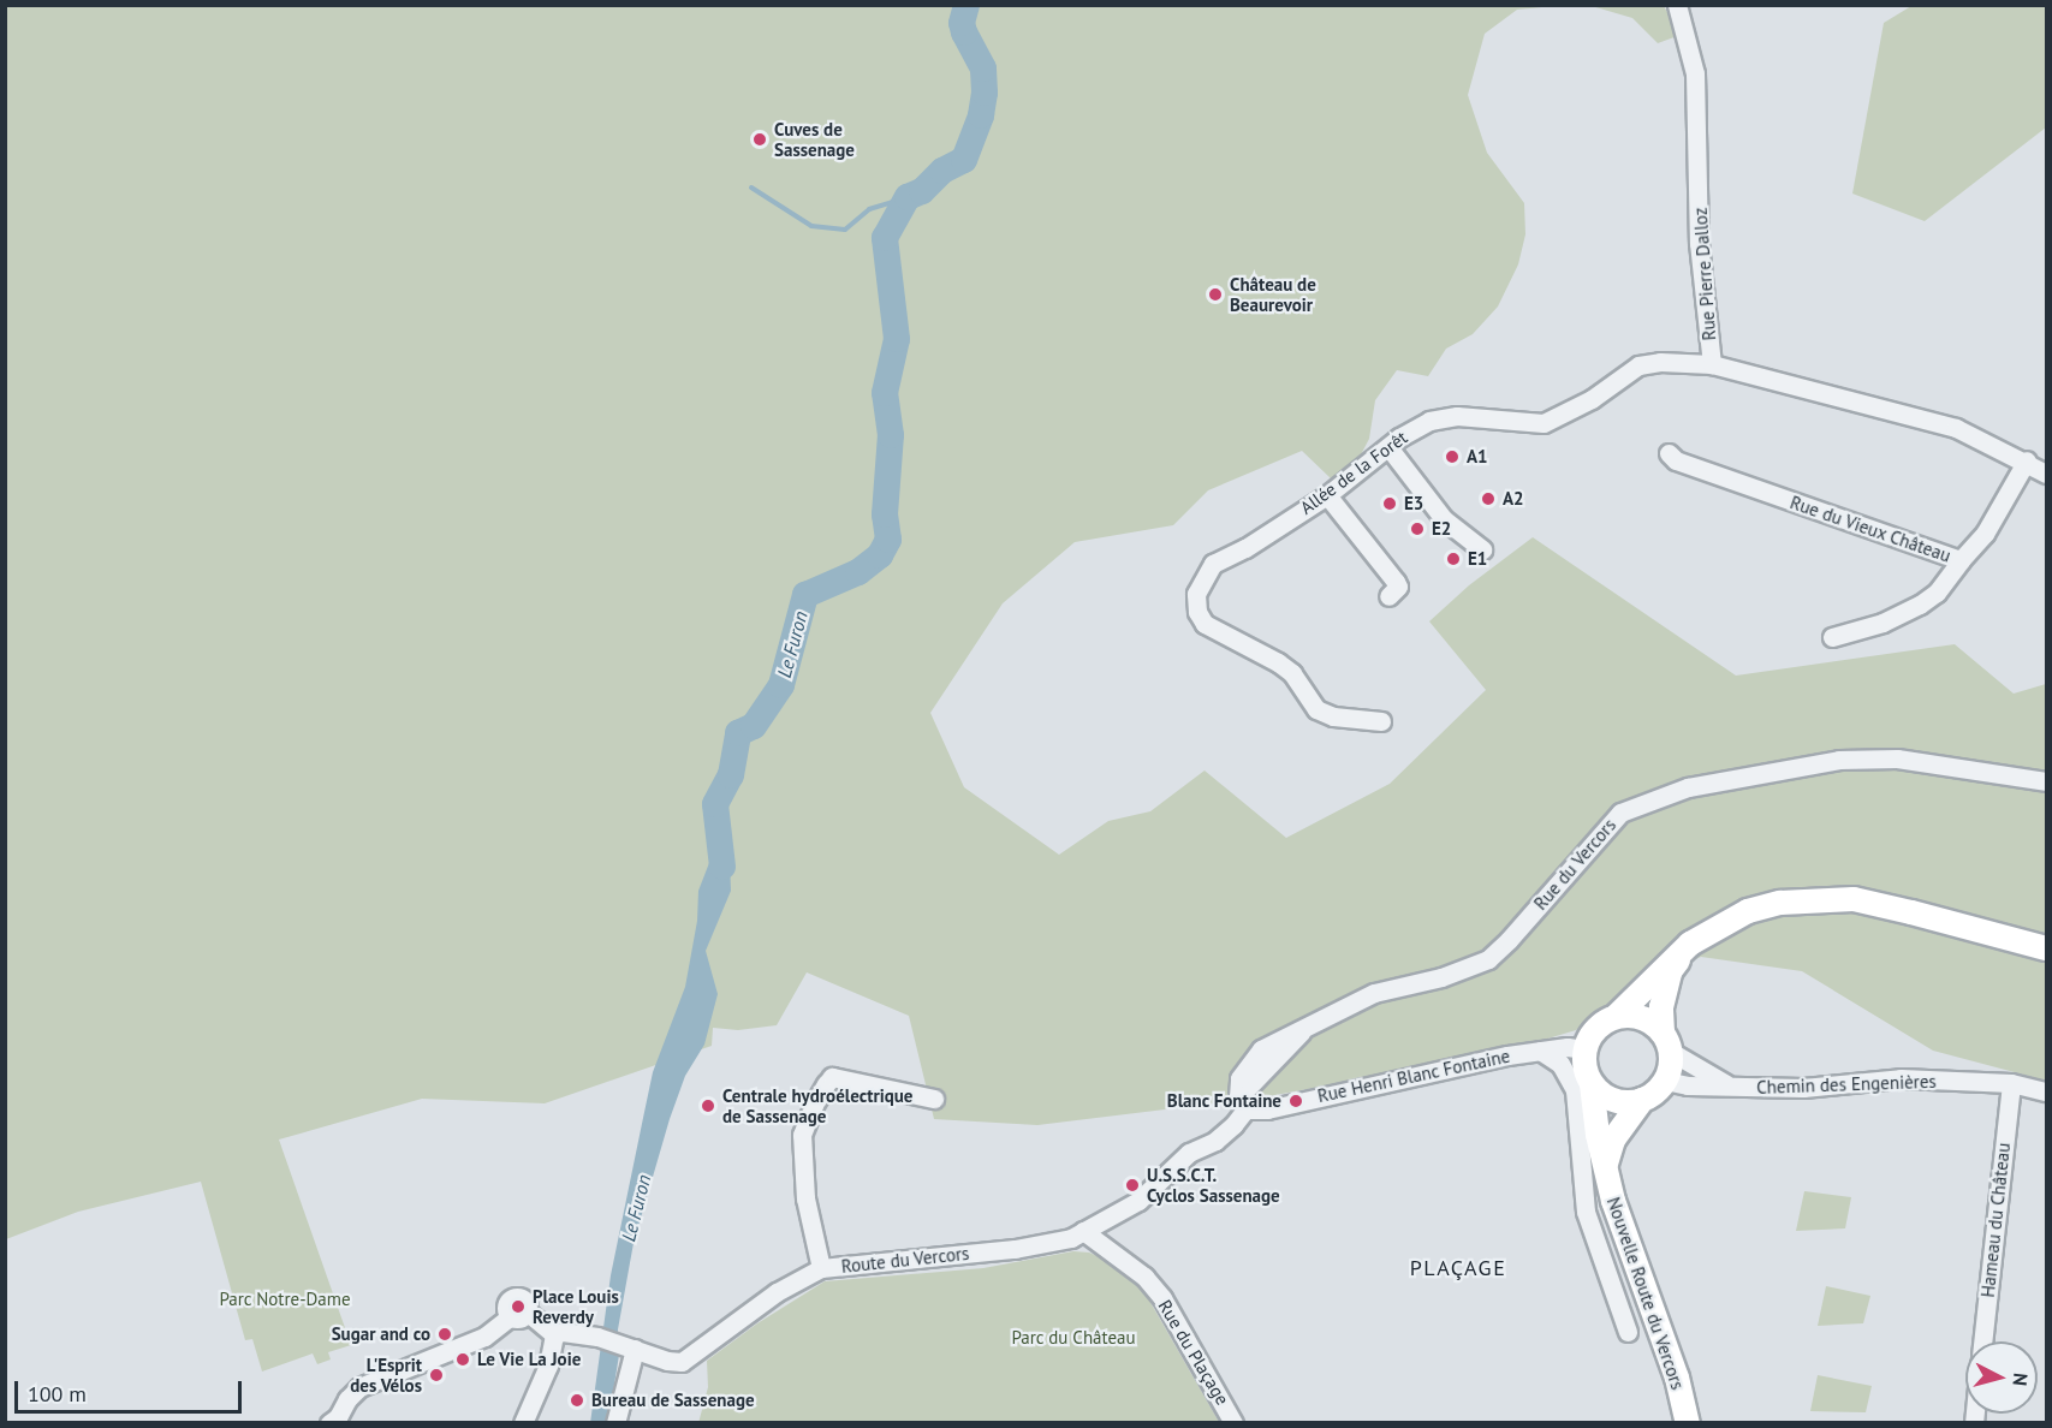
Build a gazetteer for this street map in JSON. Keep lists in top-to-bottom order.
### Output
{
  "streets": {
    "main road": ["Nouvelle Route du Vercors"],
    "street": [
      "Rue Pierre Dalloz",
      "Allée de la Forêt",
      "Rue du Vieux Château",
      "Rue du Vercors",
      "Rue Henri Blanc Fontaine",
      "Chemin des Engenières",
      "Hameau du Château",
      "Route du Vercors",
      "Rue du Plaçage"
    ]
  },
  "crossings": [
    ["Rue Pierre Dalloz", "Allée de la Forêt"],
    ["Rue Pierre Dalloz", "Rue du Vieux Château"],
    ["Rue du Vercors", "Rue Henri Blanc Fontaine"],
    ["Rue du Vercors", "Route du Vercors"],
    ["Rue Henri Blanc Fontaine", "Chemin des Engenières"],
    ["Rue Henri Blanc Fontaine", "Route du Vercors"],
    ["Rue Henri Blanc Fontaine", "Nouvelle Route du Vercors"],
    ["Chemin des Engenières", "Hameau du Château"],
    ["Chemin des Engenières", "Nouvelle Route du Vercors"],
    ["Route du Vercors", "Rue du Plaçage"]
  ],
  "districts": ["PLAÇAGE"],
  "water": ["Le Furon"],
  "parks": ["Parc Notre-Dame", "Parc du Château"],
  "places": [
    "Cuves de Sassenage",
    "Château de Beaurevoir",
    "A1",
    "A2",
    "E3",
    "E2",
    "E1",
    "Blanc Fontaine",
    "Centrale hydroélectrique de Sassenage",
    "U.S.S.C.T. Cyclos Sassenage",
    "Place Louis Reverdy",
    "Sugar and co",
    "Le Vie La Joie",
    "L'Esprit des Vélos",
    "Bureau de Sassenage"
  ],
  "scale_bar": "100 m",
  "north": "right"
}
